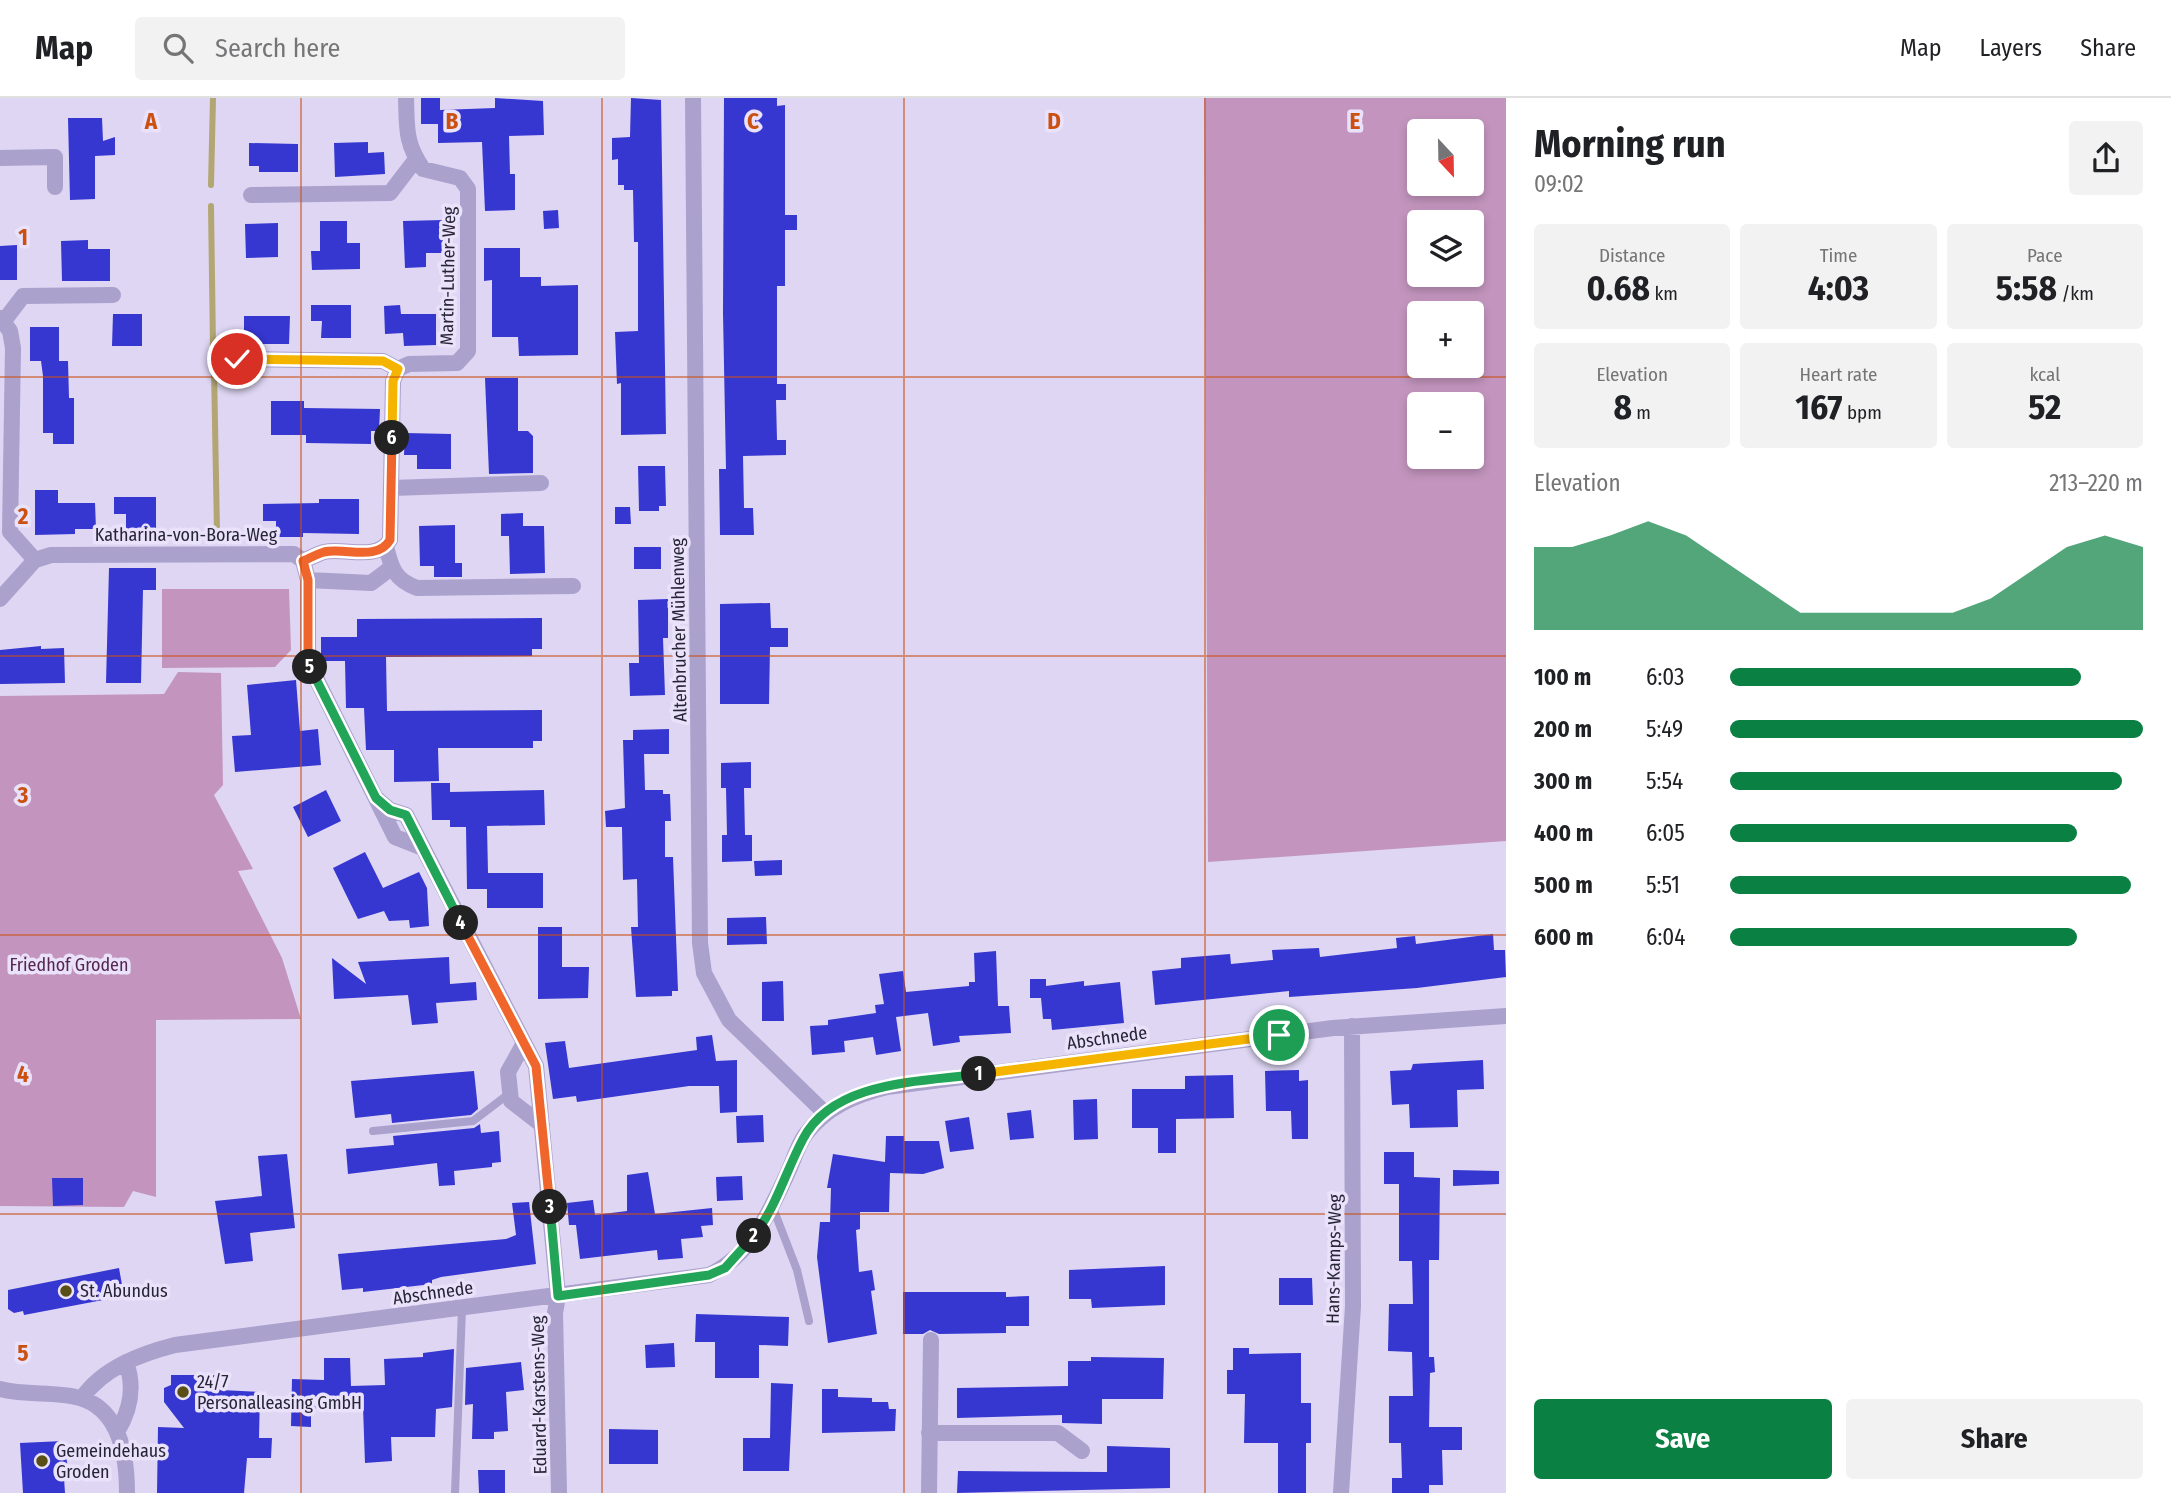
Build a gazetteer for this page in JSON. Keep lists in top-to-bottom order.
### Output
{
  "streets": {
    "street": [
      "Martin-Luther-Weg",
      "Katharina-von-Bora-Weg",
      "Altenbrucher Mühlenweg",
      "Abschnede",
      "Hans-Kamps-Weg",
      "Eduard-Karstens-Weg"
    ]
  },
  "crossings": [
    ["Altenbrucher Mühlenweg", "Abschnede"],
    ["Abschnede", "Hans-Kamps-Weg"],
    ["Abschnede", "Eduard-Karstens-Weg"]
  ],
  "parks": ["Friedhof Groden"],
  "places": ["St. Abundus", "24/7 Personalleasing GmbH", "Gemeindehaus Groden"],
  "north": "bottom",
  "page": {
    "header": "Map",
    "search": "Search here",
    "nav": ["Map", "Layers", "Share"],
    "heading": ["Morning run", "09:02"],
    "map_buttons": ["+", "−"],
    "stats": [
      ["Distance", "0.68 km"],
      ["Time", "4:03"],
      ["Pace", "5:58 /km"],
      ["Elevation", "8 m"],
      ["Heart rate", "167 bpm"],
      ["kcal", "52"]
    ],
    "pins": [
      "6",
      "5",
      "4",
      "1",
      "3",
      "2"
    ],
    "chart": ["Elevation", "213–220 m"],
    "list": [
      {
        "name": "100 m",
        "note": "6:03"
      },
      {
        "name": "200 m",
        "note": "5:49"
      },
      {
        "name": "300 m",
        "note": "5:54"
      },
      {
        "name": "400 m",
        "note": "6:05"
      },
      {
        "name": "500 m",
        "note": "5:51"
      },
      {
        "name": "600 m",
        "note": "6:04"
      }
    ],
    "buttons": ["Save", "Share"]
  },
  "grid": {
    "columns": [
      "A",
      "B",
      "C",
      "D",
      "E"
    ],
    "rows": [
      "1",
      "2",
      "3",
      "4",
      "5"
    ]
  }
}
